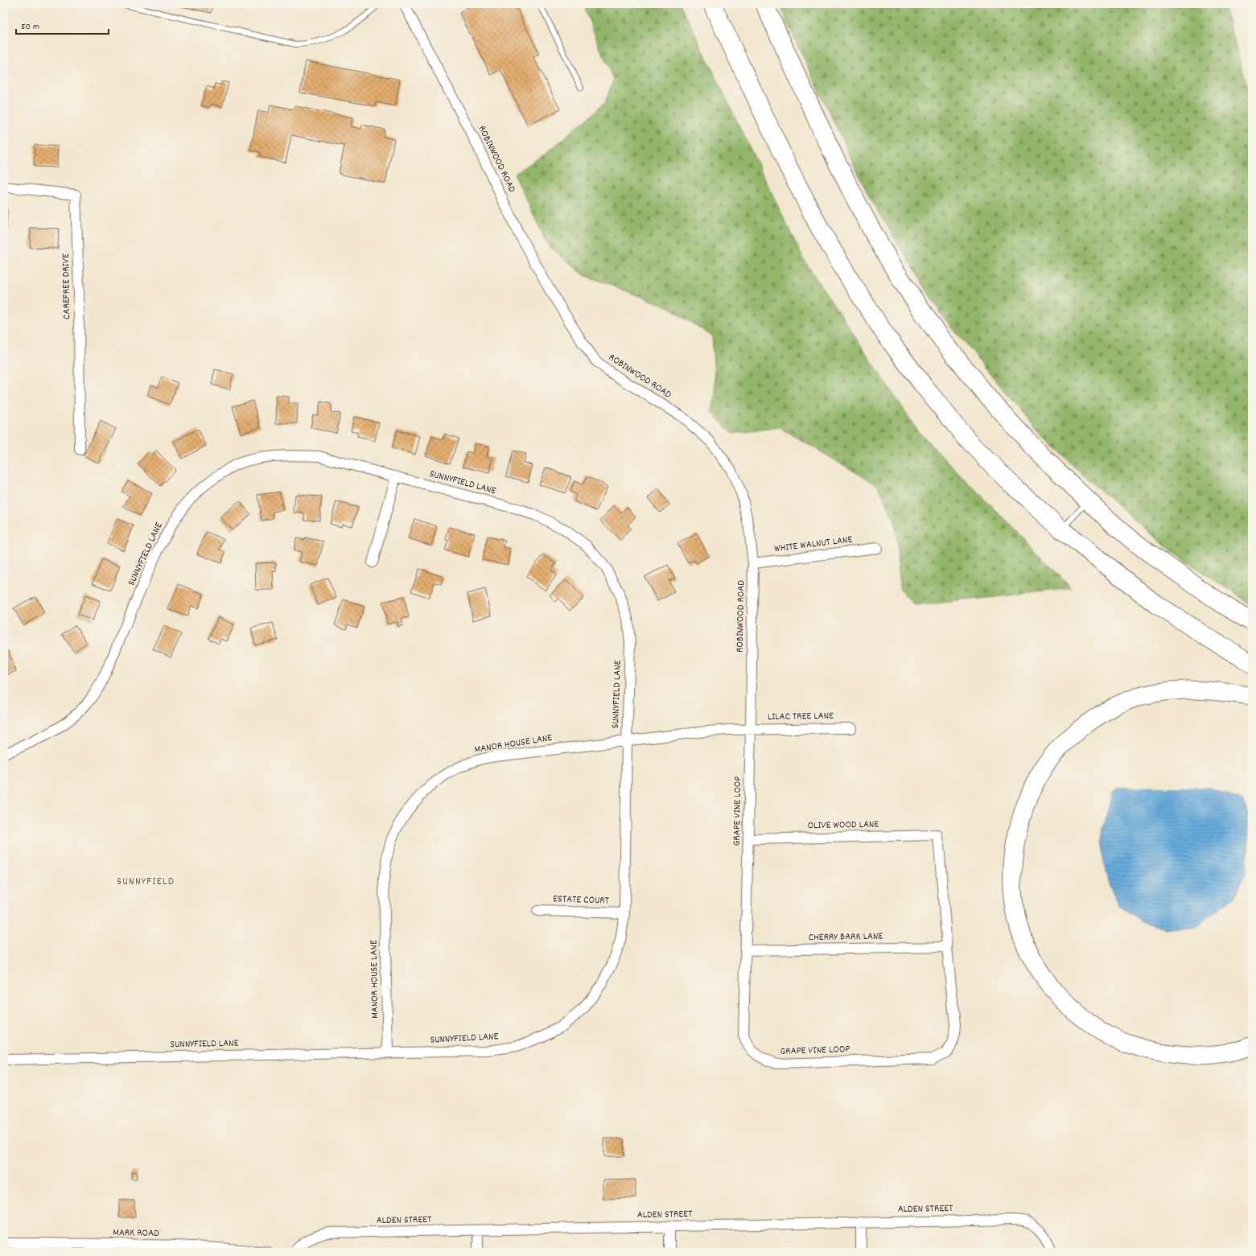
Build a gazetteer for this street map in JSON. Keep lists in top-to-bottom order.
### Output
{
  "streets": {
    "street": [
      "ROBINWOOD ROAD",
      "CAREFREE DRIVE",
      "SUNNYFIELD LANE",
      "WHITE WALNUT LANE",
      "LILAC TREE LANE",
      "MANOR HOUSE LANE",
      "GRAPE VINE LOOP",
      "OLIVE WOOD LANE",
      "ESTATE COURT",
      "CHERRY BARK LANE",
      "ALDEN STREET",
      "MARK ROAD"
    ]
  },
  "crossings": [
    ["ROBINWOOD ROAD", "WHITE WALNUT LANE"],
    ["ROBINWOOD ROAD", "LILAC TREE LANE"],
    ["ROBINWOOD ROAD", "MANOR HOUSE LANE"],
    ["ROBINWOOD ROAD", "GRAPE VINE LOOP"],
    ["SUNNYFIELD LANE", "MANOR HOUSE LANE"],
    ["SUNNYFIELD LANE", "ESTATE COURT"],
    ["LILAC TREE LANE", "MANOR HOUSE LANE"],
    ["LILAC TREE LANE", "GRAPE VINE LOOP"],
    ["MANOR HOUSE LANE", "GRAPE VINE LOOP"],
    ["GRAPE VINE LOOP", "OLIVE WOOD LANE"],
    ["GRAPE VINE LOOP", "CHERRY BARK LANE"]
  ],
  "districts": ["SUNNYFIELD"],
  "scale_bar": "50 m"
}
